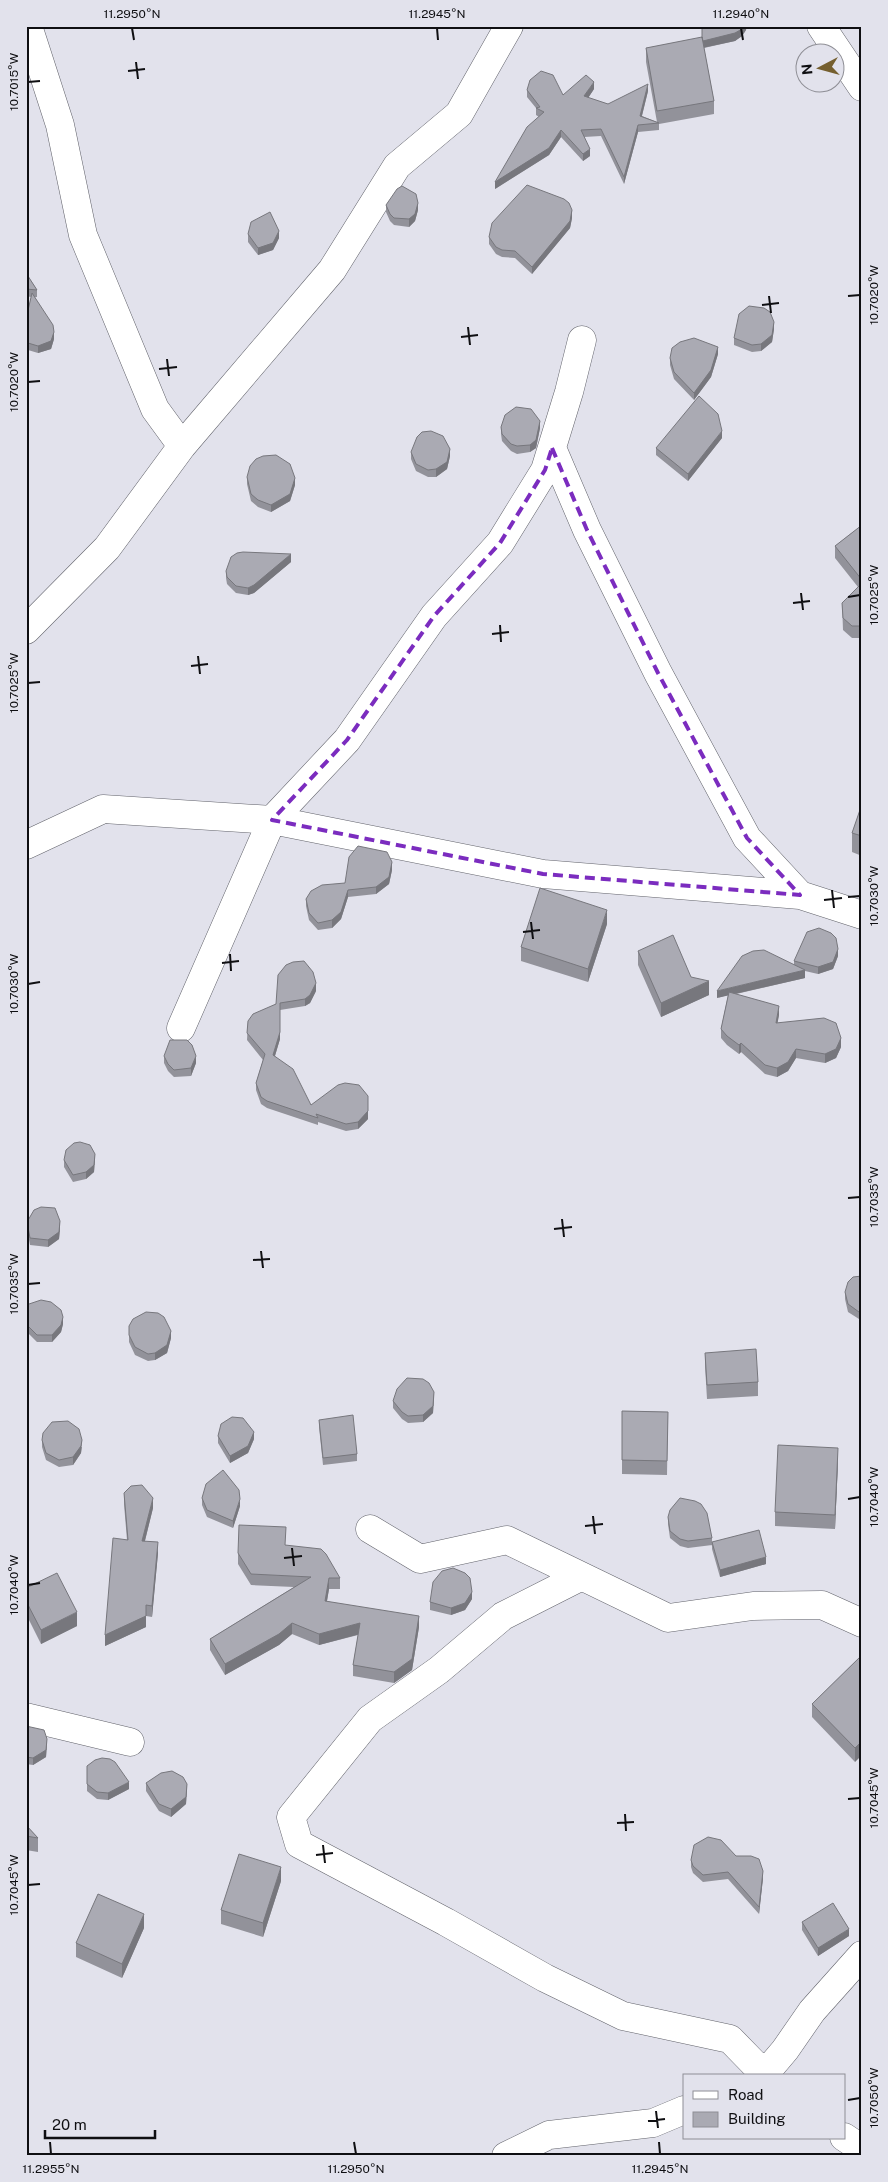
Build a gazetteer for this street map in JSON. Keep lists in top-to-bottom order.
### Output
{
  "legend": ["Road", "Building"],
  "scale_bar": "20 m",
  "north": "left",
  "coordinates": [
    "11.2950°N",
    "11.2945°N",
    "11.2940°N",
    "10.7015°W",
    "10.7020°W",
    "10.7025°W",
    "10.7030°W",
    "10.7035°W",
    "10.7040°W",
    "10.7045°W",
    "10.7050°W",
    "11.2955°N"
  ]
}
